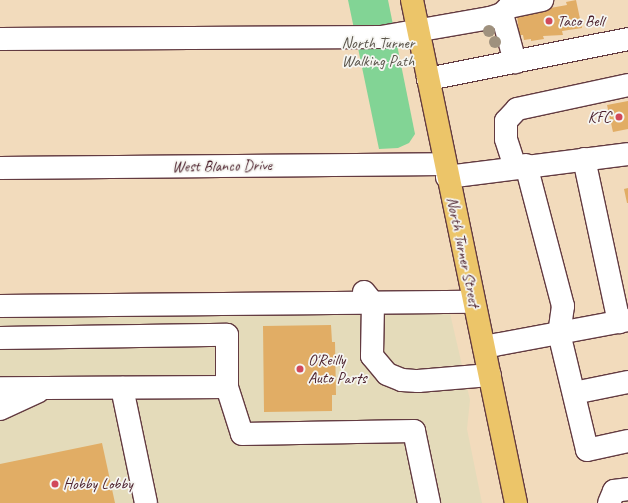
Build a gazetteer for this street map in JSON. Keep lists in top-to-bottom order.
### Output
{
  "streets": {
    "main road": ["North Turner Street"],
    "street": ["West Blanco Drive"]
  },
  "crossings": [
    ["West Blanco Drive", "North Turner Street"]
  ],
  "parks": ["North Turner Walking Path"],
  "places": [
    "Taco Bell",
    "KFC",
    "O'Reilly Auto Parts",
    "Hobby Lobby"
  ]
}
